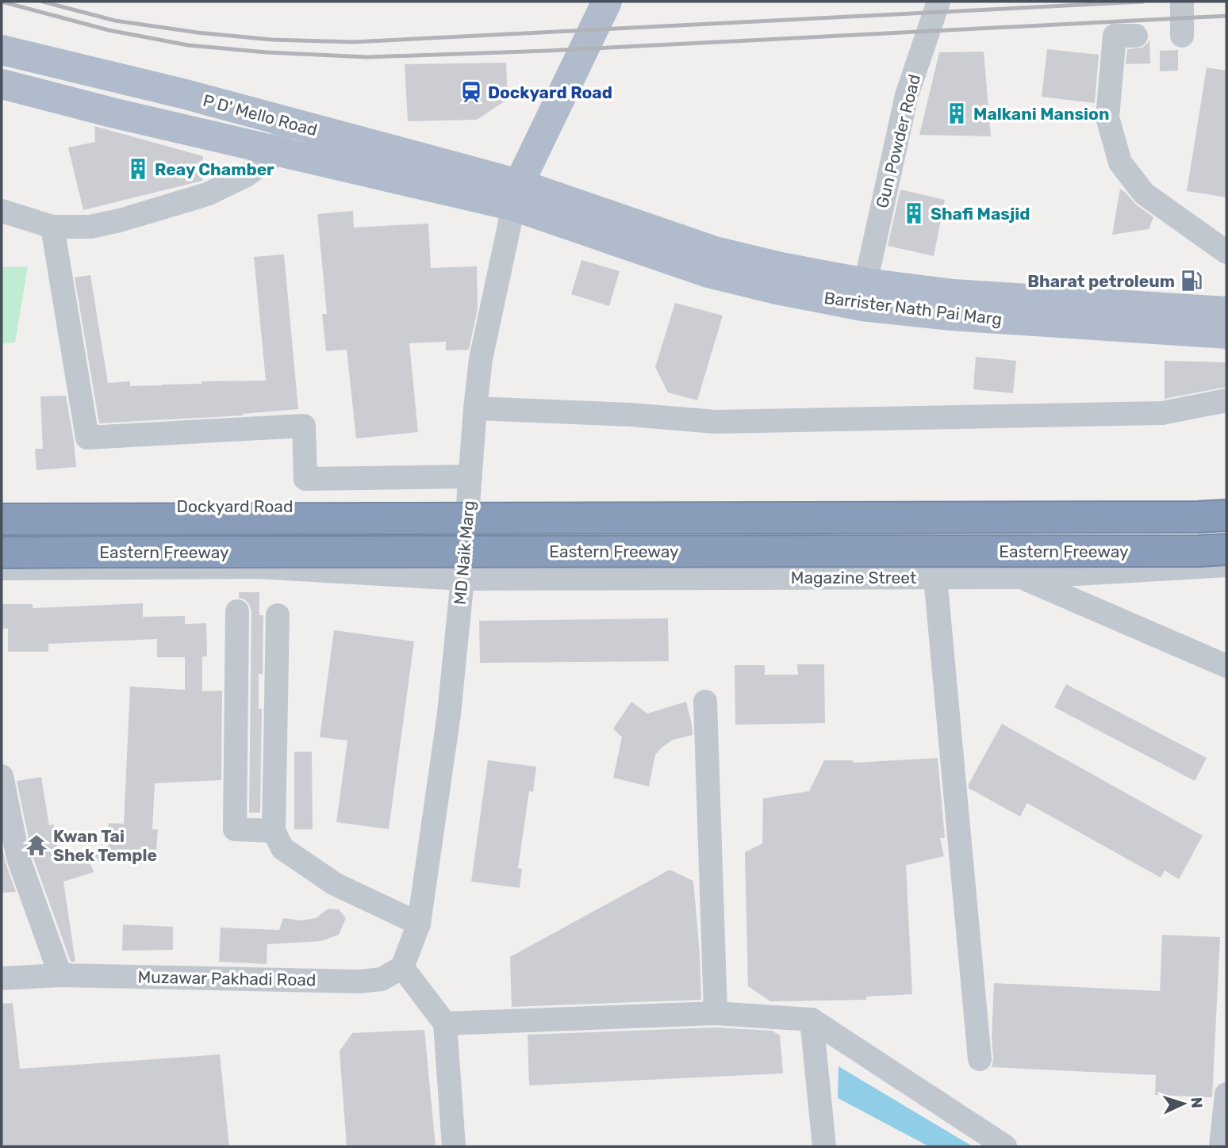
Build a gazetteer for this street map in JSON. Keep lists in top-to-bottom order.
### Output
{
  "streets": {
    "highway": ["Eastern Freeway"],
    "main road": ["P D' Mello Road", "Barrister Nath Pai Marg"],
    "street": [
      "Gun Powder Road",
      "Dockyard Road",
      "MD Naik Marg",
      "Magazine Street",
      "Muzawar Pakhadi Road"
    ]
  },
  "crossings": [
    ["P D' Mello Road", "Barrister Nath Pai Marg"],
    ["P D' Mello Road", "MD Naik Marg"],
    ["Gun Powder Road", "Barrister Nath Pai Marg"],
    ["Barrister Nath Pai Marg", "MD Naik Marg"],
    ["Dockyard Road", "MD Naik Marg"],
    ["MD Naik Marg", "Magazine Street"]
  ],
  "places": {
    "station": ["Dockyard Road"],
    "building": ["Malkani Mansion", "Reay Chamber", "Shafi Masjid"],
    "fuel station": ["Bharat petroleum"],
    "temple": ["Kwan Tai Shek Temple"]
  },
  "north": "right"
}
